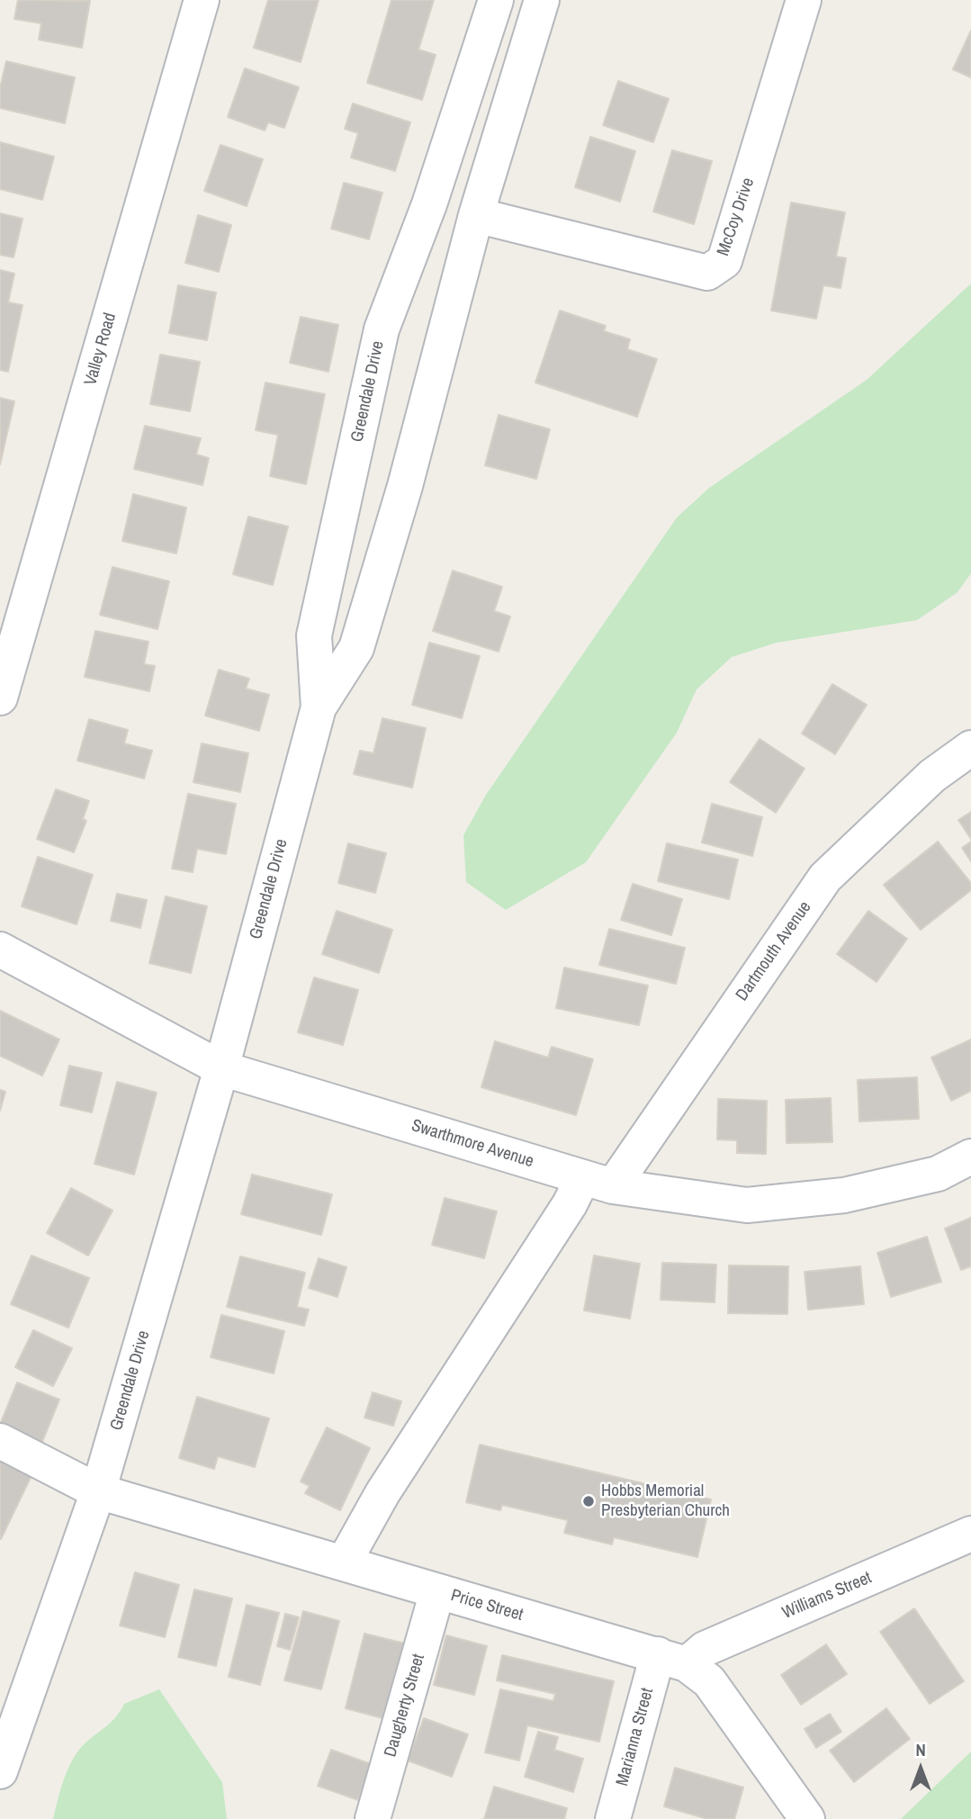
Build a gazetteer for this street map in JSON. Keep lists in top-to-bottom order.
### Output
{
  "streets": {
    "street": [
      "McCoy Drive",
      "Valley Road",
      "Greendale Drive",
      "Dartmouth Avenue",
      "Swarthmore Avenue",
      "Williams Street",
      "Price Street",
      "Daugherty Street",
      "Marianna Street"
    ]
  },
  "crossings": [
    ["Greendale Drive", "Swarthmore Avenue"],
    ["Greendale Drive", "Price Street"],
    ["Dartmouth Avenue", "Swarthmore Avenue"],
    ["Dartmouth Avenue", "Price Street"],
    ["Williams Street", "Price Street"],
    ["Williams Street", "Marianna Street"],
    ["Price Street", "Daugherty Street"],
    ["Price Street", "Marianna Street"]
  ],
  "places": ["Hobbs Memorial Presbyterian Church"],
  "north": "top"
}
